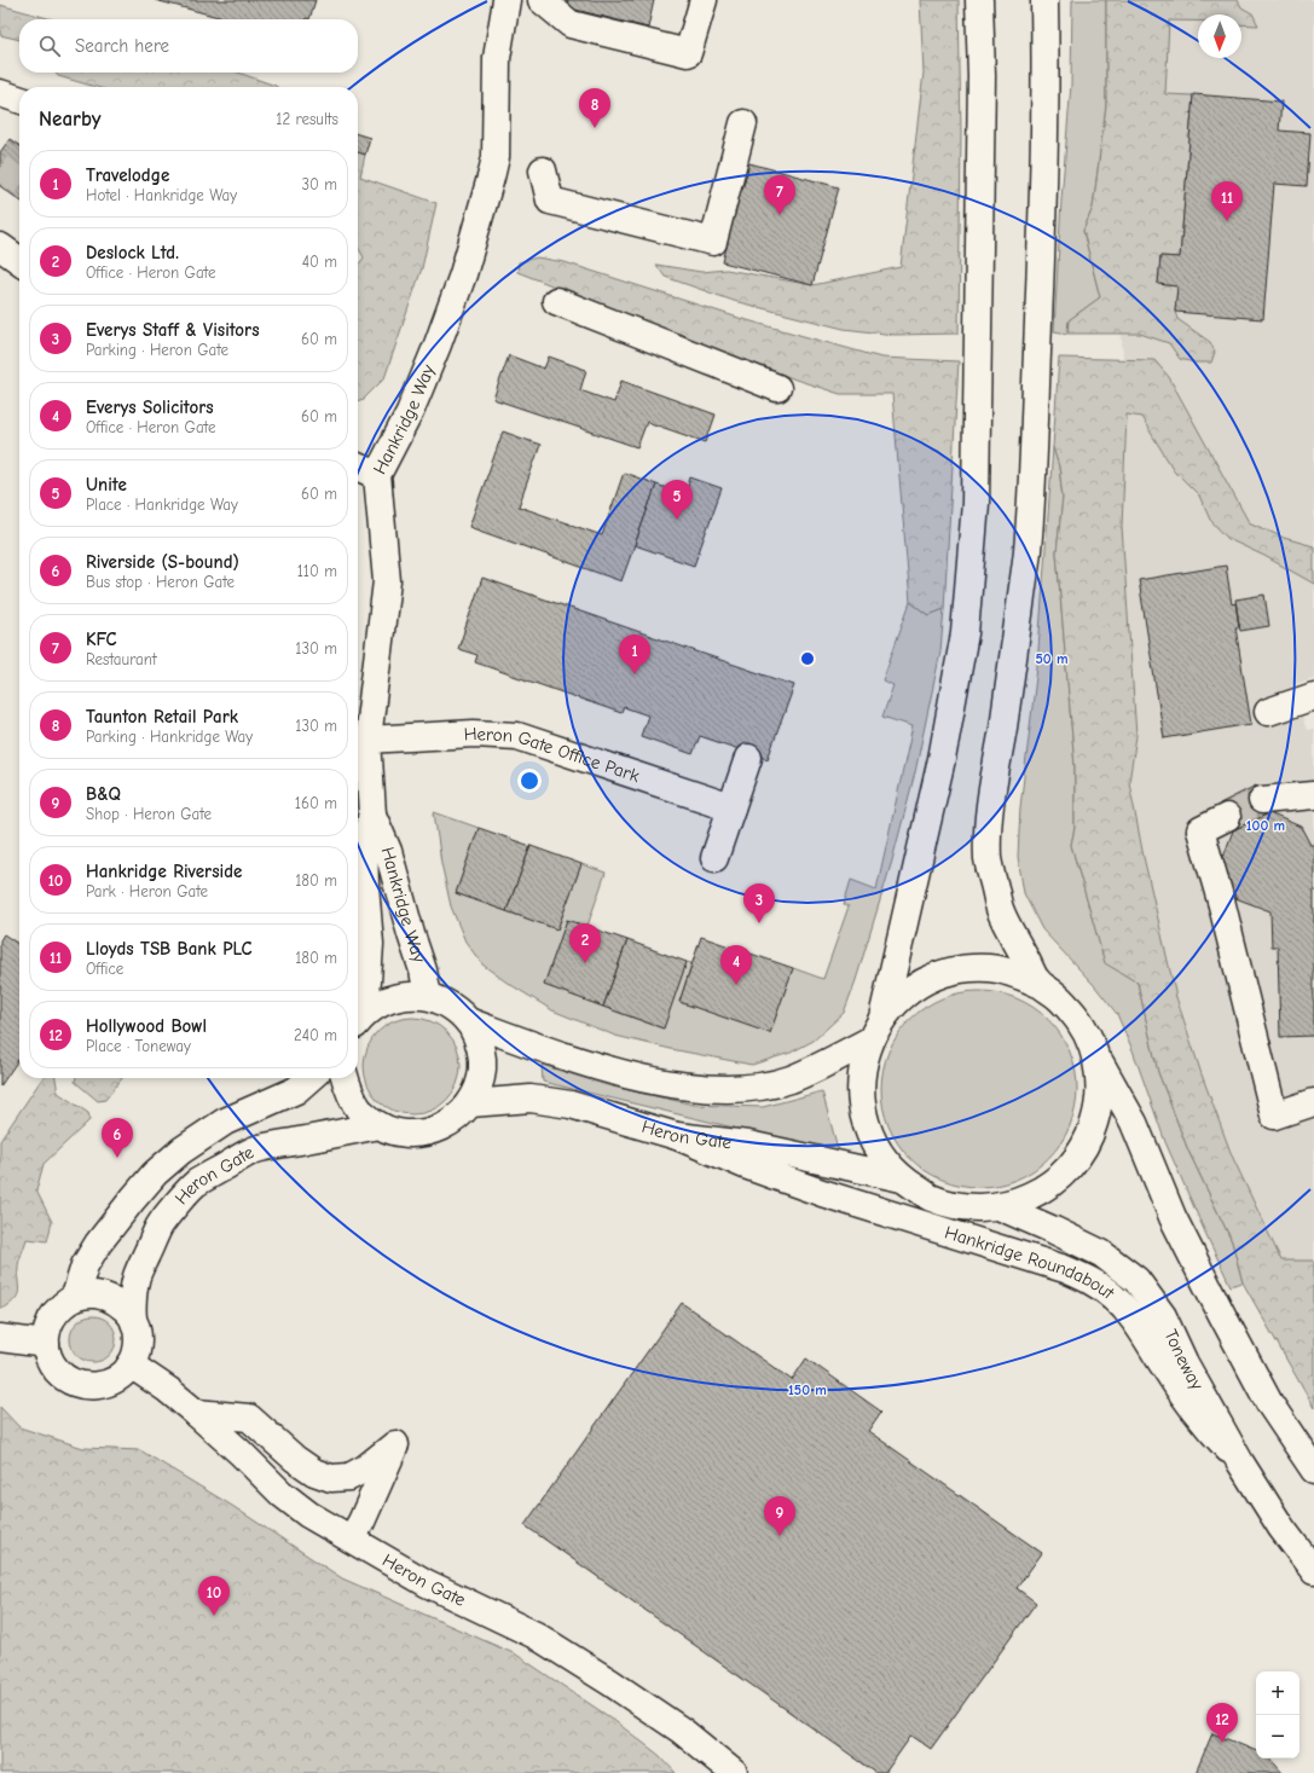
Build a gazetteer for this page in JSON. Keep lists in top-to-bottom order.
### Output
{
  "streets": {
    "street": [
      "Hankridge Way",
      "Heron Gate Office Park",
      "Heron Gate",
      "Hankridge Roundabout",
      "Toneway"
    ]
  },
  "crossings": [
    ["Hankridge Way", "Heron Gate Office Park"],
    ["Hankridge Way", "Heron Gate"],
    ["Heron Gate", "Hankridge Roundabout"],
    ["Hankridge Roundabout", "Toneway"]
  ],
  "north": "bottom",
  "page": {
    "search": "Search here",
    "heading": ["Nearby", "12 results"],
    "pins": [
      "8",
      "7",
      "11",
      "5",
      "1",
      "3",
      "2",
      "4",
      "6",
      "9",
      "10",
      "12"
    ],
    "list": [
      {
        "mark": "1",
        "name": "Travelodge",
        "note": "Hotel · Hankridge Way",
        "value": "30 m"
      },
      {
        "mark": "2",
        "name": "Deslock Ltd.",
        "note": "Office · Heron Gate",
        "value": "40 m"
      },
      {
        "mark": "3",
        "name": "Everys Staff & Visitors",
        "note": "Parking · Heron Gate",
        "value": "60 m"
      },
      {
        "mark": "4",
        "name": "Everys Solicitors",
        "note": "Office · Heron Gate",
        "value": "60 m"
      },
      {
        "mark": "5",
        "name": "Unite",
        "note": "Place · Hankridge Way",
        "value": "60 m"
      },
      {
        "mark": "6",
        "name": "Riverside (S-bound)",
        "note": "Bus stop · Heron Gate",
        "value": "110 m"
      },
      {
        "mark": "7",
        "name": "KFC",
        "note": "Restaurant",
        "value": "130 m"
      },
      {
        "mark": "8",
        "name": "Taunton Retail Park",
        "note": "Parking · Hankridge Way",
        "value": "130 m"
      },
      {
        "mark": "9",
        "name": "B&Q",
        "note": "Shop · Heron Gate",
        "value": "160 m"
      },
      {
        "mark": "10",
        "name": "Hankridge Riverside",
        "note": "Park · Heron Gate",
        "value": "180 m"
      },
      {
        "mark": "11",
        "name": "Lloyds TSB Bank PLC",
        "note": "Office",
        "value": "180 m"
      },
      {
        "mark": "12",
        "name": "Hollywood Bowl",
        "note": "Place · Toneway",
        "value": "240 m"
      }
    ],
    "map_buttons": ["+", "−"]
  },
  "rings": ["50 m", "100 m", "150 m"]
}
